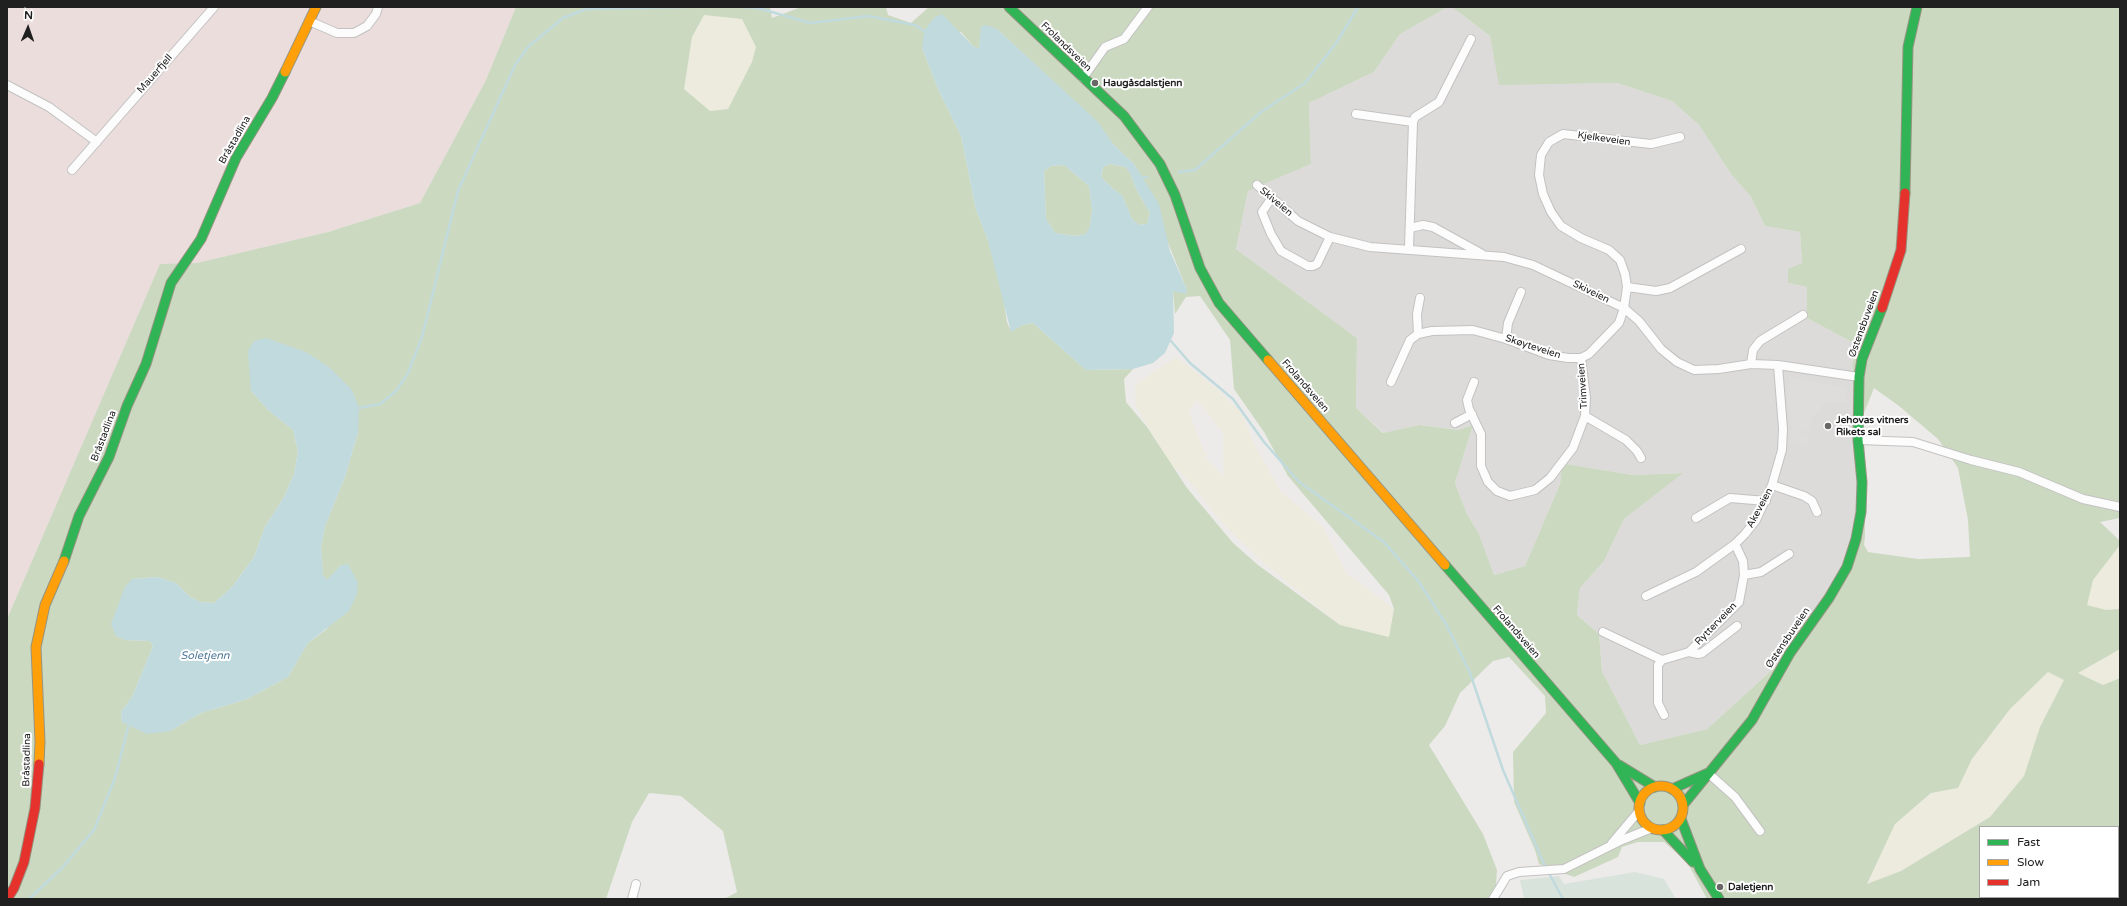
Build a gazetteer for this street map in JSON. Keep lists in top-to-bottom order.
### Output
{
  "streets": {
    "main road": ["Frolandsveien", "Bråstadlina", "Østensbuveien"],
    "street": [
      "Mauerfjell",
      "Kjelkeveien",
      "Skiveien",
      "Skøyteveien",
      "Trimveien",
      "Akeveien",
      "Rytterveien"
    ]
  },
  "crossings": [
    ["Frolandsveien", "Østensbuveien"],
    ["Kjelkeveien", "Skiveien"],
    ["Skiveien", "Østensbuveien"],
    ["Skiveien", "Akeveien"],
    ["Skøyteveien", "Trimveien"],
    ["Akeveien", "Rytterveien"]
  ],
  "water": ["Soletjenn"],
  "places": ["Haugåsdalstjenn", "Jehovas vitners Rikets sal", "Daletjenn"],
  "legend": ["Fast", "Slow", "Jam"],
  "north": "top"
}
